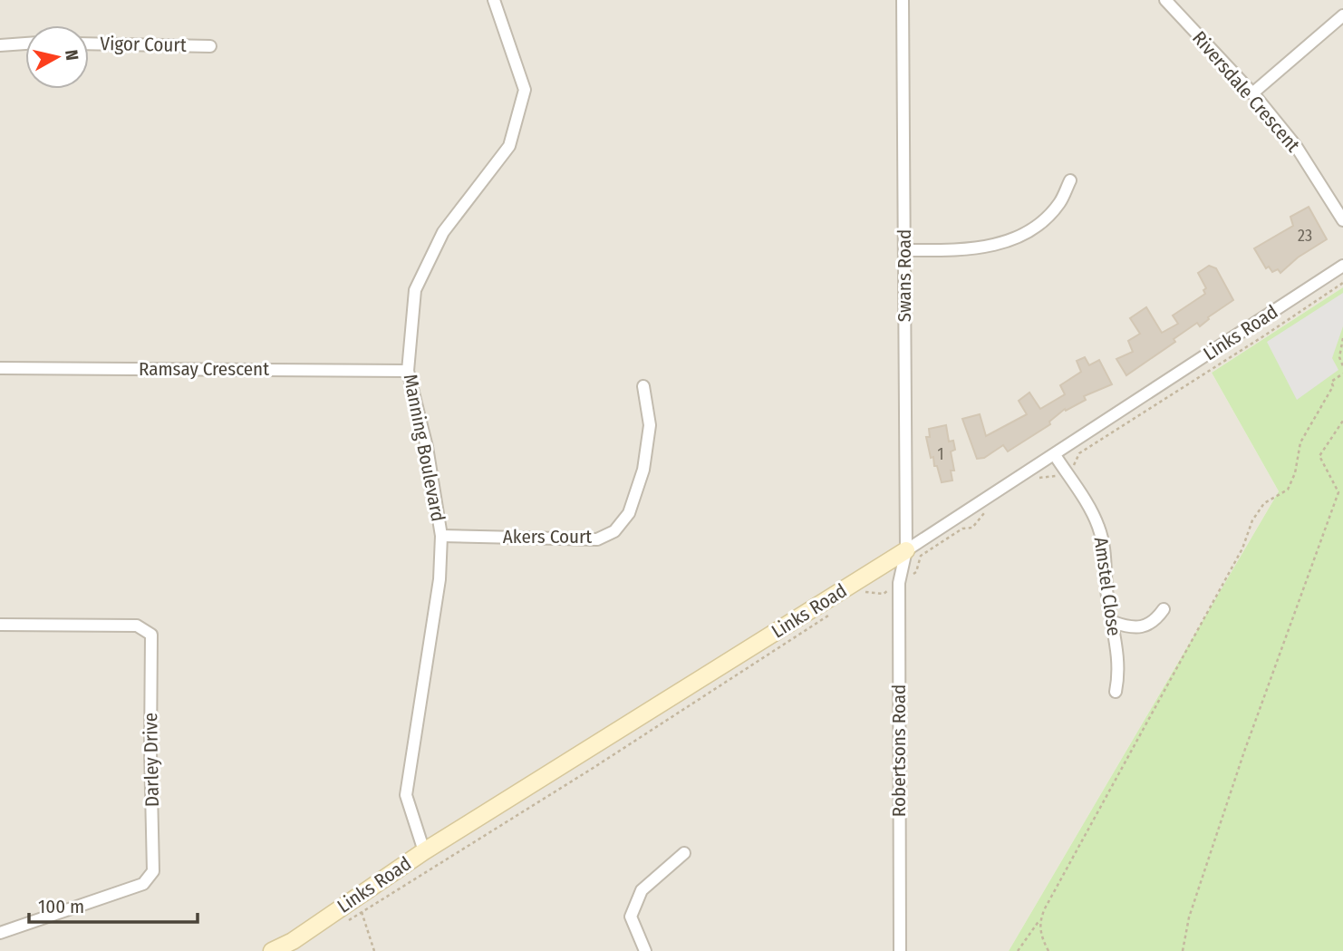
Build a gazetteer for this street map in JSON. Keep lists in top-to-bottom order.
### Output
{
  "streets": {
    "street": [
      "Vigor Court",
      "Riversdale Crescent",
      "Swans Road",
      "Links Road",
      "Ramsay Crescent",
      "Manning Boulevard",
      "Akers Court",
      "Amstel Close",
      "Robertsons Road",
      "Darley Drive"
    ]
  },
  "crossings": [
    ["Swans Road", "Links Road"],
    ["Swans Road", "Robertsons Road"],
    ["Links Road", "Manning Boulevard"],
    ["Links Road", "Amstel Close"],
    ["Links Road", "Robertsons Road"],
    ["Ramsay Crescent", "Manning Boulevard"],
    ["Manning Boulevard", "Akers Court"]
  ],
  "house_numbers": ["23", "1"],
  "scale_bar": "100 m",
  "north": "right"
}
